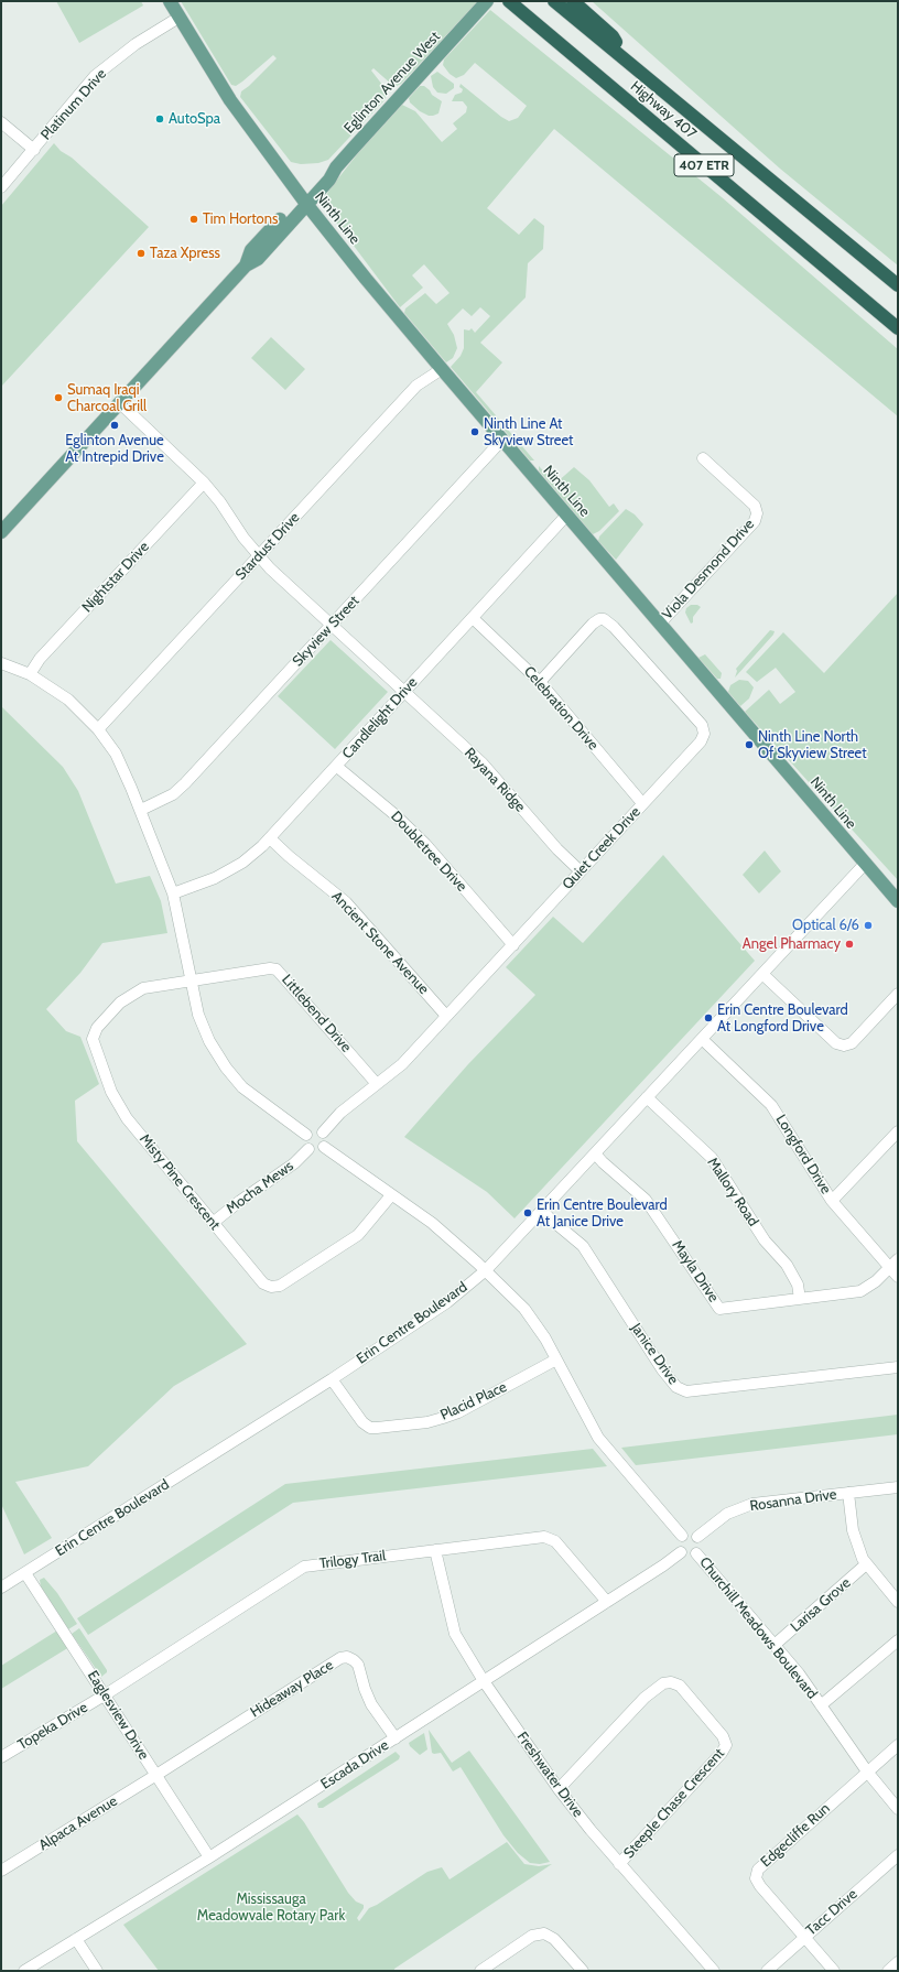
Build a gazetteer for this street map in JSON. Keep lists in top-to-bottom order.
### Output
{
  "streets": {
    "highway": ["Highway 407", "407 ETR"],
    "main road": ["Eglinton Avenue West", "Ninth Line"],
    "street": [
      "Platinum Drive",
      "Stardust Drive",
      "Viola Desmond Drive",
      "Nightstar Drive",
      "Skyview Street",
      "Celebration Drive",
      "Candlelight Drive",
      "Rayana Ridge",
      "Quiet Creek Drive",
      "Doubletree Drive",
      "Ancient Stone Avenue",
      "Littlebend Drive",
      "Longford Drive",
      "Misty Pine Crescent",
      "Mocha Mews",
      "Mallory Road",
      "Mayla Drive",
      "Erin Centre Boulevard",
      "Janice Drive",
      "Placid Place",
      "Rosanna Drive",
      "Trilogy Trail",
      "Larisa Grove",
      "Churchill Meadows Boulevard",
      "Hideaway Place",
      "Eaglesview Drive",
      "Topeka Drive",
      "Escada Drive",
      "Freshwater Drive",
      "Steeple Chase Crescent",
      "Alpaca Avenue",
      "Edgecliffe Run",
      "Tacc Drive"
    ]
  },
  "crossings": [
    ["Eglinton Avenue West", "Ninth Line"],
    ["Eglinton Avenue West", "Rayana Ridge"],
    ["Platinum Drive", "Ninth Line"],
    ["Ninth Line", "Stardust Drive"],
    ["Ninth Line", "Viola Desmond Drive"],
    ["Ninth Line", "Skyview Street"],
    ["Ninth Line", "Candlelight Drive"],
    ["Ninth Line", "Erin Centre Boulevard"],
    ["Stardust Drive", "Rayana Ridge"],
    ["Nightstar Drive", "Rayana Ridge"],
    ["Skyview Street", "Rayana Ridge"],
    ["Celebration Drive", "Candlelight Drive"],
    ["Celebration Drive", "Quiet Creek Drive"],
    ["Candlelight Drive", "Rayana Ridge"],
    ["Candlelight Drive", "Doubletree Drive"],
    ["Candlelight Drive", "Ancient Stone Avenue"],
    ["Rayana Ridge", "Quiet Creek Drive"],
    ["Quiet Creek Drive", "Doubletree Drive"],
    ["Quiet Creek Drive", "Ancient Stone Avenue"],
    ["Quiet Creek Drive", "Littlebend Drive"],
    ["Quiet Creek Drive", "Mocha Mews"],
    ["Littlebend Drive", "Misty Pine Crescent"],
    ["Longford Drive", "Mayla Drive"],
    ["Longford Drive", "Erin Centre Boulevard"],
    ["Misty Pine Crescent", "Mocha Mews"],
    ["Mallory Road", "Mayla Drive"],
    ["Mallory Road", "Erin Centre Boulevard"],
    ["Mayla Drive", "Erin Centre Boulevard"],
    ["Erin Centre Boulevard", "Janice Drive"],
    ["Erin Centre Boulevard", "Placid Place"],
    ["Erin Centre Boulevard", "Eaglesview Drive"],
    ["Rosanna Drive", "Churchill Meadows Boulevard"],
    ["Rosanna Drive", "Escada Drive"],
    ["Trilogy Trail", "Eaglesview Drive"],
    ["Trilogy Trail", "Topeka Drive"],
    ["Trilogy Trail", "Escada Drive"],
    ["Trilogy Trail", "Freshwater Drive"],
    ["Larisa Grove", "Churchill Meadows Boulevard"],
    ["Churchill Meadows Boulevard", "Escada Drive"],
    ["Churchill Meadows Boulevard", "Edgecliffe Run"],
    ["Hideaway Place", "Eaglesview Drive"],
    ["Hideaway Place", "Escada Drive"],
    ["Hideaway Place", "Alpaca Avenue"],
    ["Eaglesview Drive", "Topeka Drive"],
    ["Eaglesview Drive", "Escada Drive"],
    ["Eaglesview Drive", "Alpaca Avenue"],
    ["Escada Drive", "Freshwater Drive"],
    ["Freshwater Drive", "Steeple Chase Crescent"],
    ["Edgecliffe Run", "Tacc Drive"]
  ],
  "parks": ["Mississauga Meadowvale Rotary Park"],
  "places": [
    "AutoSpa",
    "Tim Hortons",
    "Taza Xpress",
    "Sumaq Iraqi Charcoal Grill",
    "Eglinton Avenue At Intrepid Drive",
    "Ninth Line At Skyview Street",
    "Ninth Line North Of Skyview Street",
    "Optical 6/6",
    "Angel Pharmacy",
    "Erin Centre Boulevard At Longford Drive",
    "Erin Centre Boulevard At Janice Drive"
  ]
}
